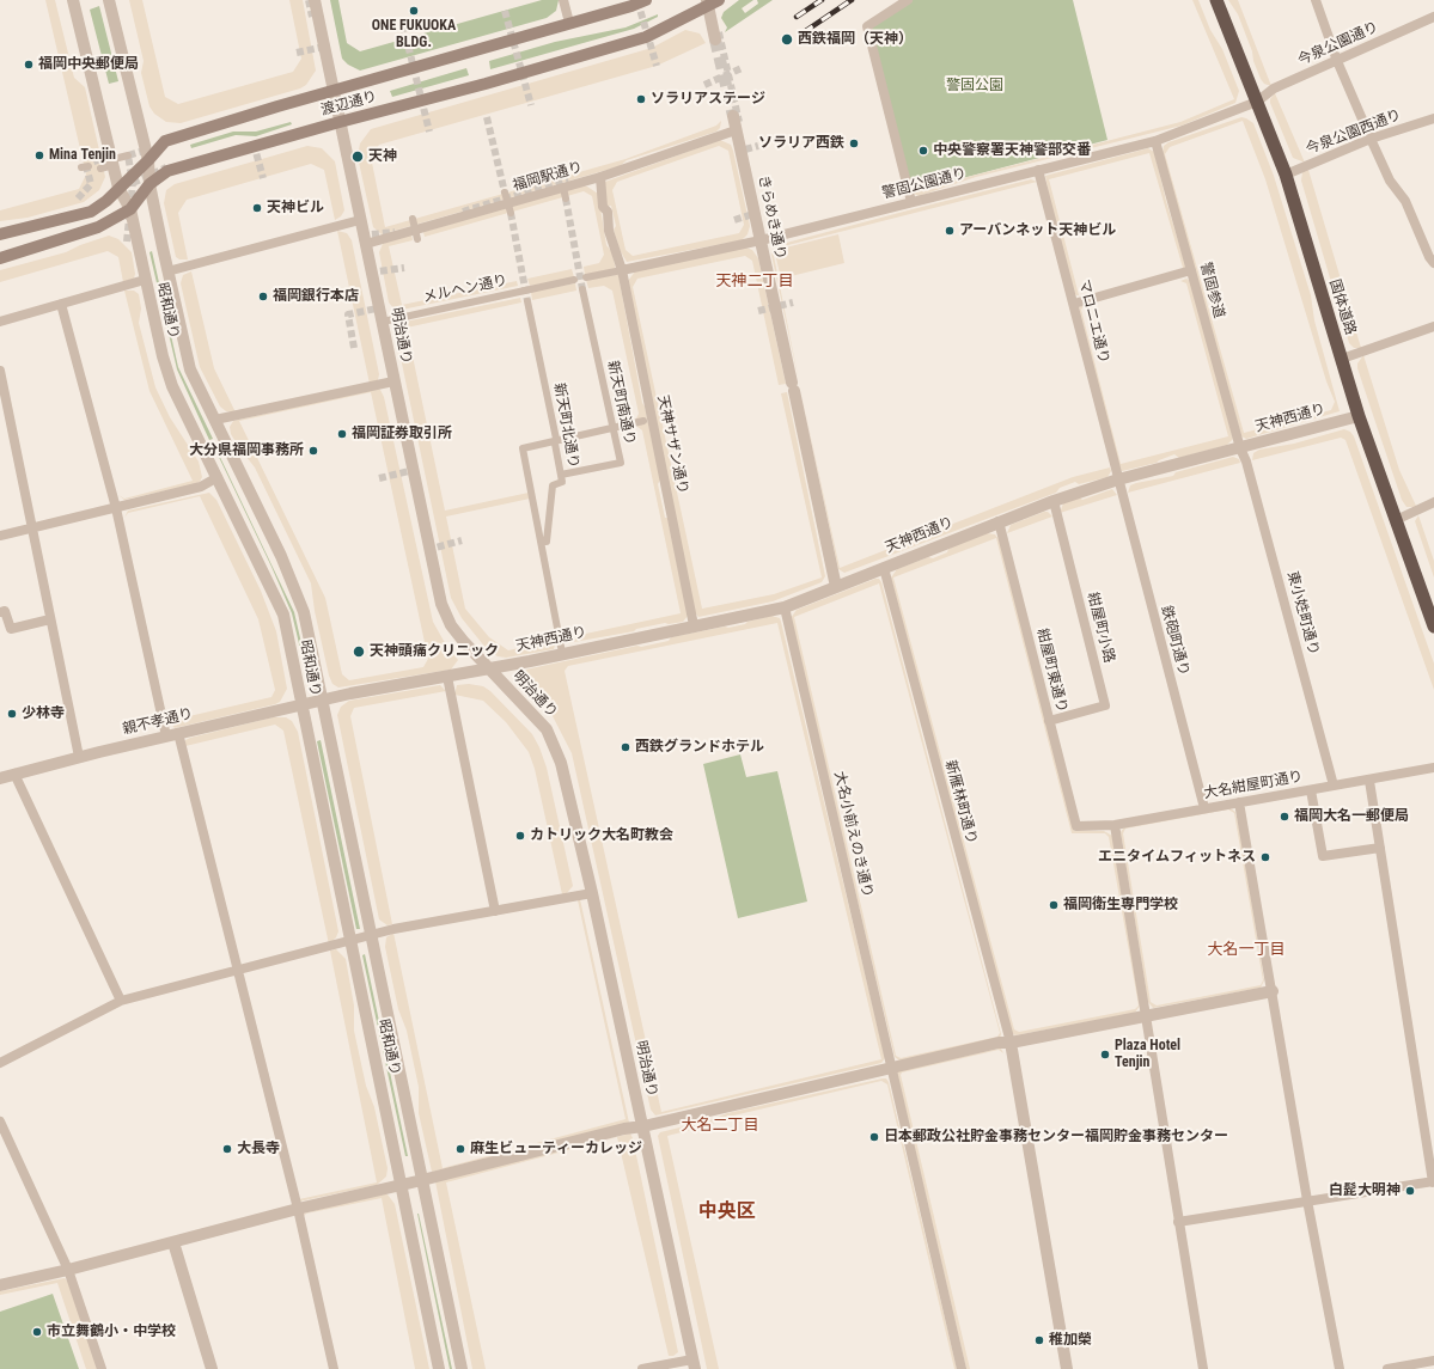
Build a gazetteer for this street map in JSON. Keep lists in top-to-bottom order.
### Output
{
  "streets": {
    "highway": ["国体道路"],
    "main road": ["渡辺通り"],
    "street": [
      "今泉公園通り",
      "今泉公園西通り",
      "福岡駅通り",
      "警固公園通り",
      "きらめき通り",
      "メルヘン通り",
      "警固参道",
      "昭和通り",
      "マロニエ通り",
      "明治通り",
      "新天町南通り",
      "天神西通り",
      "新天町北通り",
      "天神サザン通り",
      "東小姓町通り",
      "紺屋町小路",
      "鉄砲町通り",
      "紺屋町東通り",
      "親不孝通り",
      "大名紺屋町通り",
      "新雁林町通り",
      "大名小前えのき通り"
    ]
  },
  "crossings": [
    ["今泉公園通り", "警固公園通り"],
    ["今泉公園通り", "国体道路"],
    ["渡辺通り", "昭和通り"],
    ["渡辺通り", "明治通り"],
    ["今泉公園西通り", "国体道路"],
    ["福岡駅通り", "きらめき通り"],
    ["福岡駅通り", "明治通り"],
    ["福岡駅通り", "天神サザン通り"],
    ["警固公園通り", "きらめき通り"],
    ["警固公園通り", "警固参道"],
    ["警固公園通り", "国体道路"],
    ["警固公園通り", "マロニエ通り"],
    ["警固公園通り", "天神サザン通り"],
    ["きらめき通り", "天神西通り"],
    ["メルヘン通り", "明治通り"],
    ["警固参道", "天神西通り"],
    ["警固参道", "東小姓町通り"],
    ["国体道路", "天神西通り"],
    ["昭和通り", "親不孝通り"],
    ["マロニエ通り", "天神西通り"],
    ["マロニエ通り", "鉄砲町通り"],
    ["明治通り", "天神西通り"],
    ["新天町南通り", "新天町北通り"],
    ["天神西通り", "天神サザン通り"],
    ["天神西通り", "東小姓町通り"],
    ["天神西通り", "紺屋町小路"],
    ["天神西通り", "鉄砲町通り"],
    ["天神西通り", "紺屋町東通り"],
    ["天神西通り", "親不孝通り"],
    ["天神西通り", "新雁林町通り"],
    ["天神西通り", "大名小前えのき通り"],
    ["東小姓町通り", "大名紺屋町通り"],
    ["紺屋町小路", "紺屋町東通り"],
    ["鉄砲町通り", "大名紺屋町通り"],
    ["紺屋町東通り", "大名紺屋町通り"]
  ],
  "districts": [
    "天神二丁目",
    "大名一丁目",
    "大名二丁目",
    "中央区"
  ],
  "parks": ["警固公園"],
  "places": [
    "ONE FUKUOKA BLDG.",
    "西鉄福岡（天神）",
    "福岡中央郵便局",
    "ソラリアステージ",
    "ソラリア西鉄",
    "中央警察署天神警部交番",
    "Mina Tenjin",
    "天神",
    "天神ビル",
    "アーバンネット天神ビル",
    "福岡銀行本店",
    "福岡証券取引所",
    "大分県福岡事務所",
    "天神頭痛クリニック",
    "少林寺",
    "西鉄グランドホテル",
    "福岡大名一郵便局",
    "カトリック大名町教会",
    "エニタイムフィットネス",
    "福岡衛生専門学校",
    "Plaza Hotel Tenjin",
    "日本郵政公社貯金事務センター福岡貯金事務センター",
    "大長寺",
    "麻生ビューティーカレッジ",
    "白髭大明神",
    "市立舞鶴小・中学校",
    "稚加榮"
  ]
}
